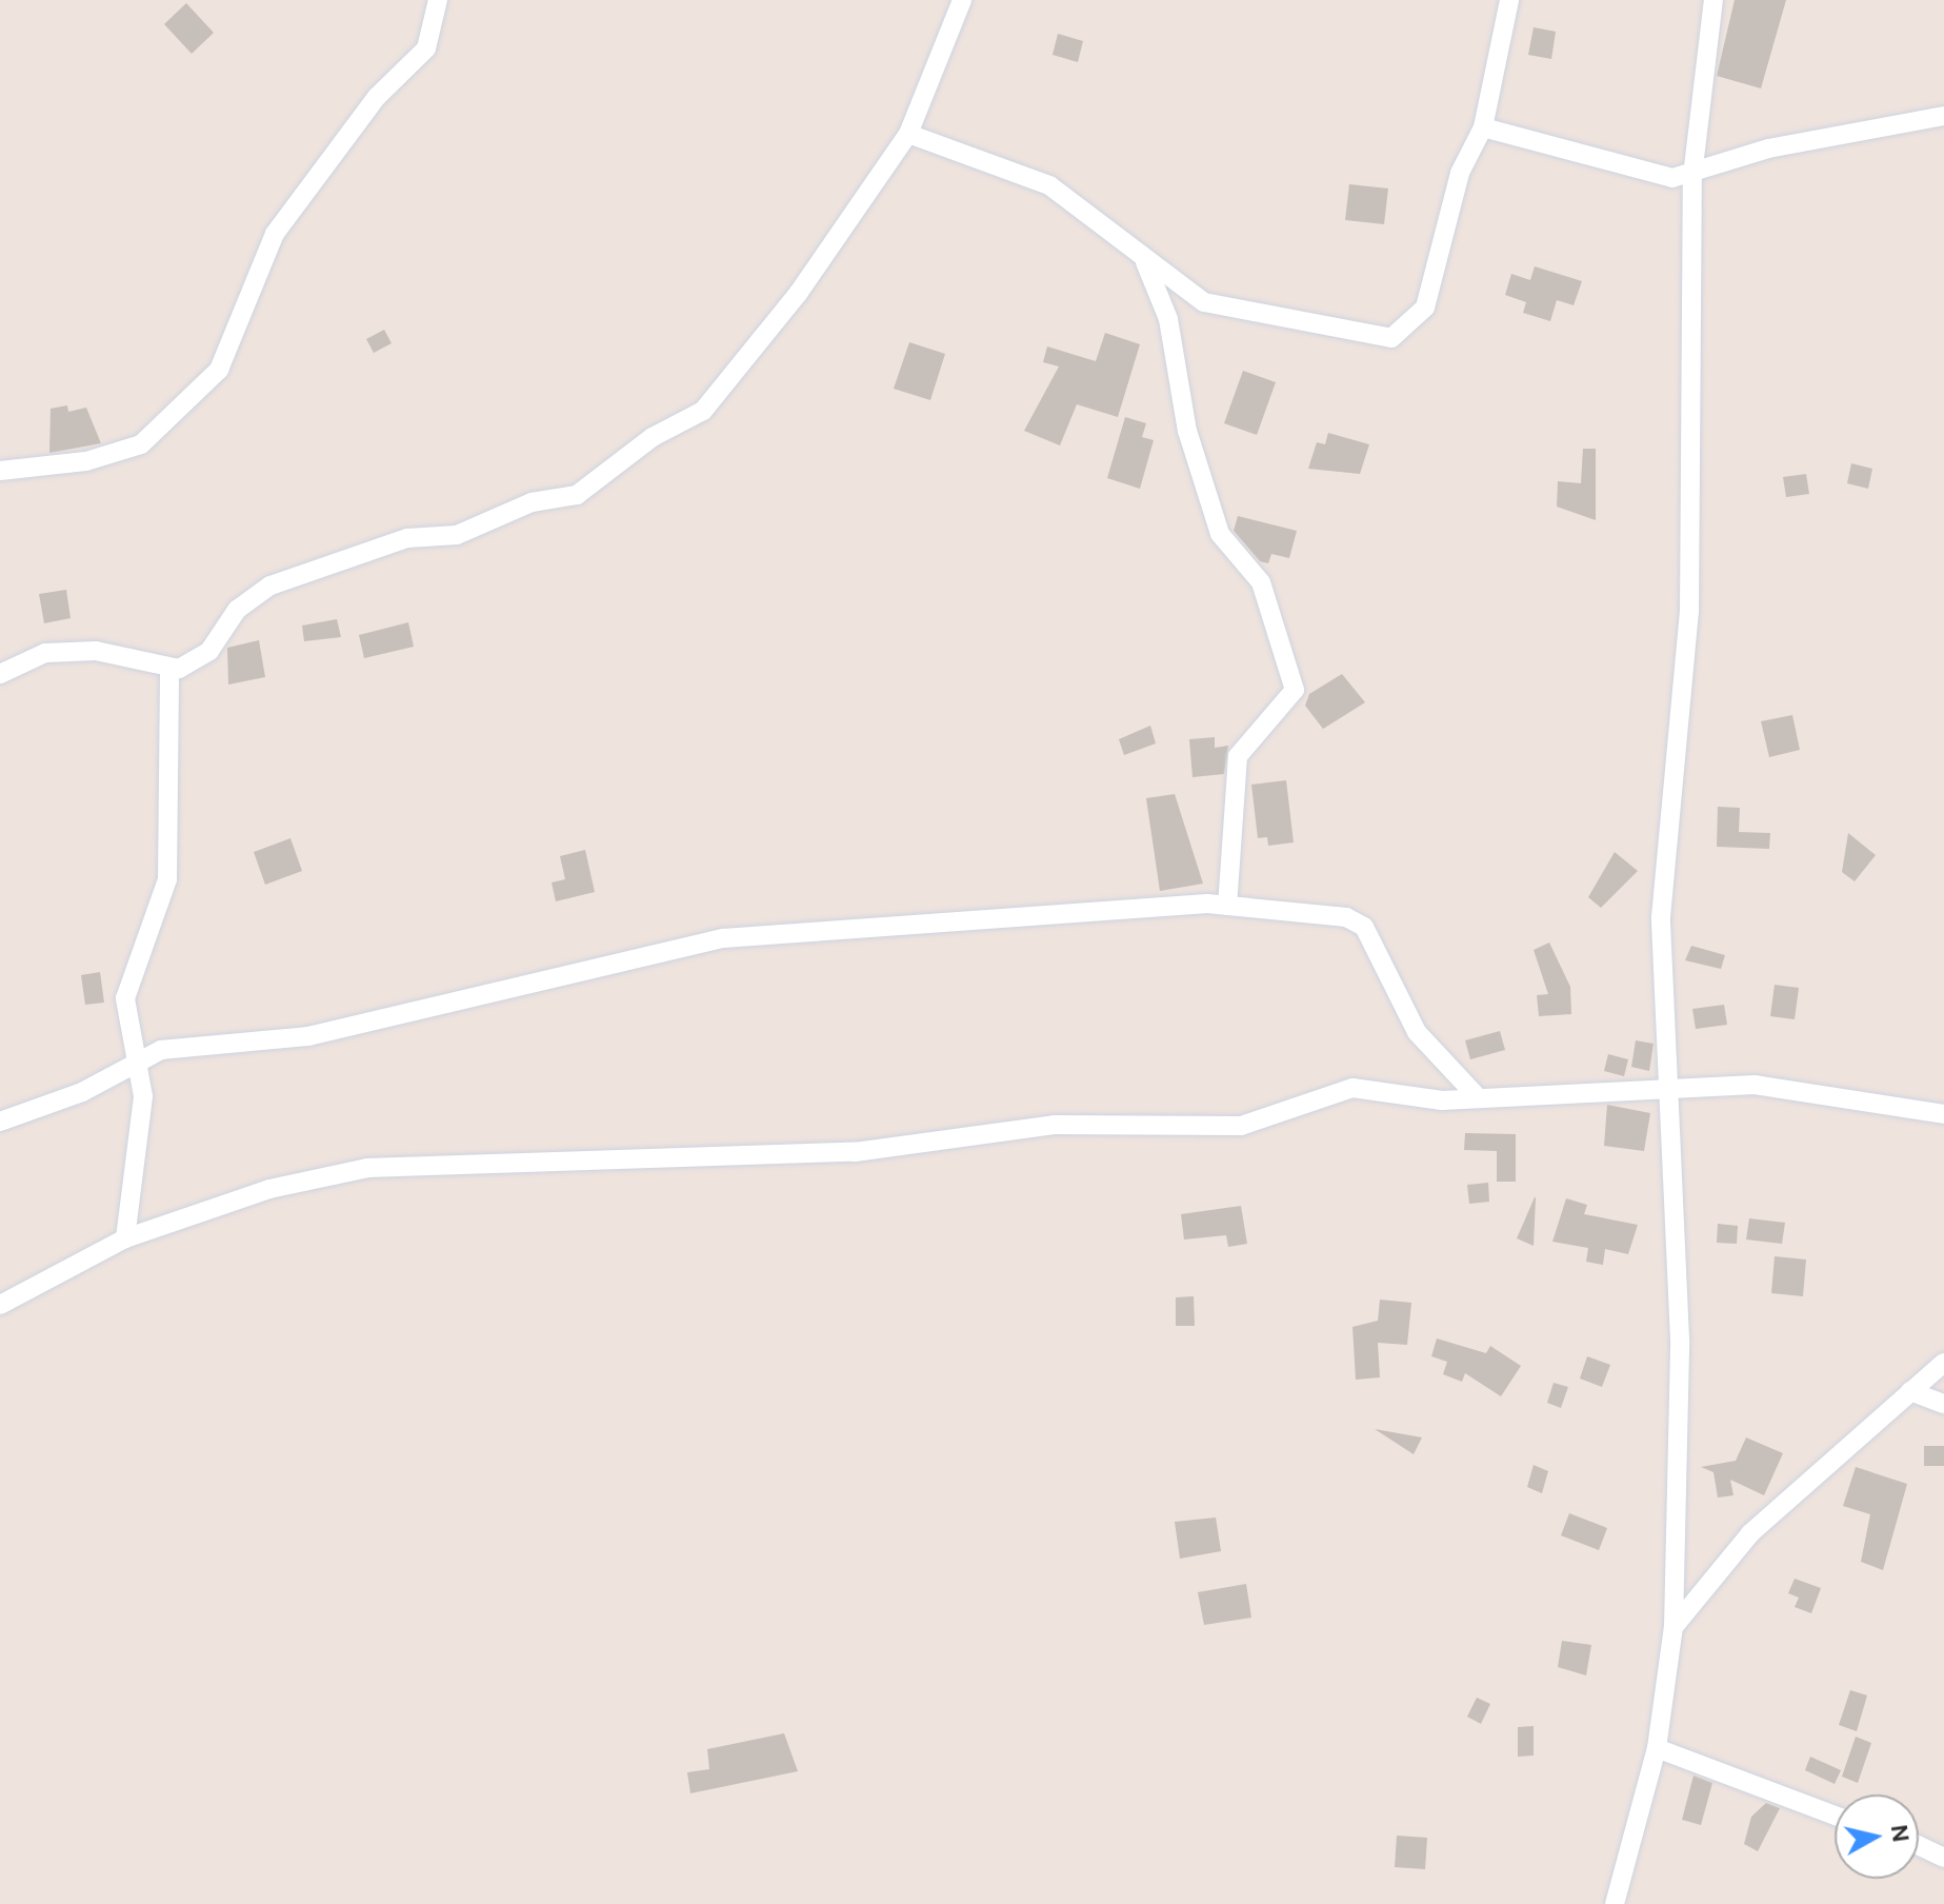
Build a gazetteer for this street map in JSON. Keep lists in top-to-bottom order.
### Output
{
  "north": "right"
}
